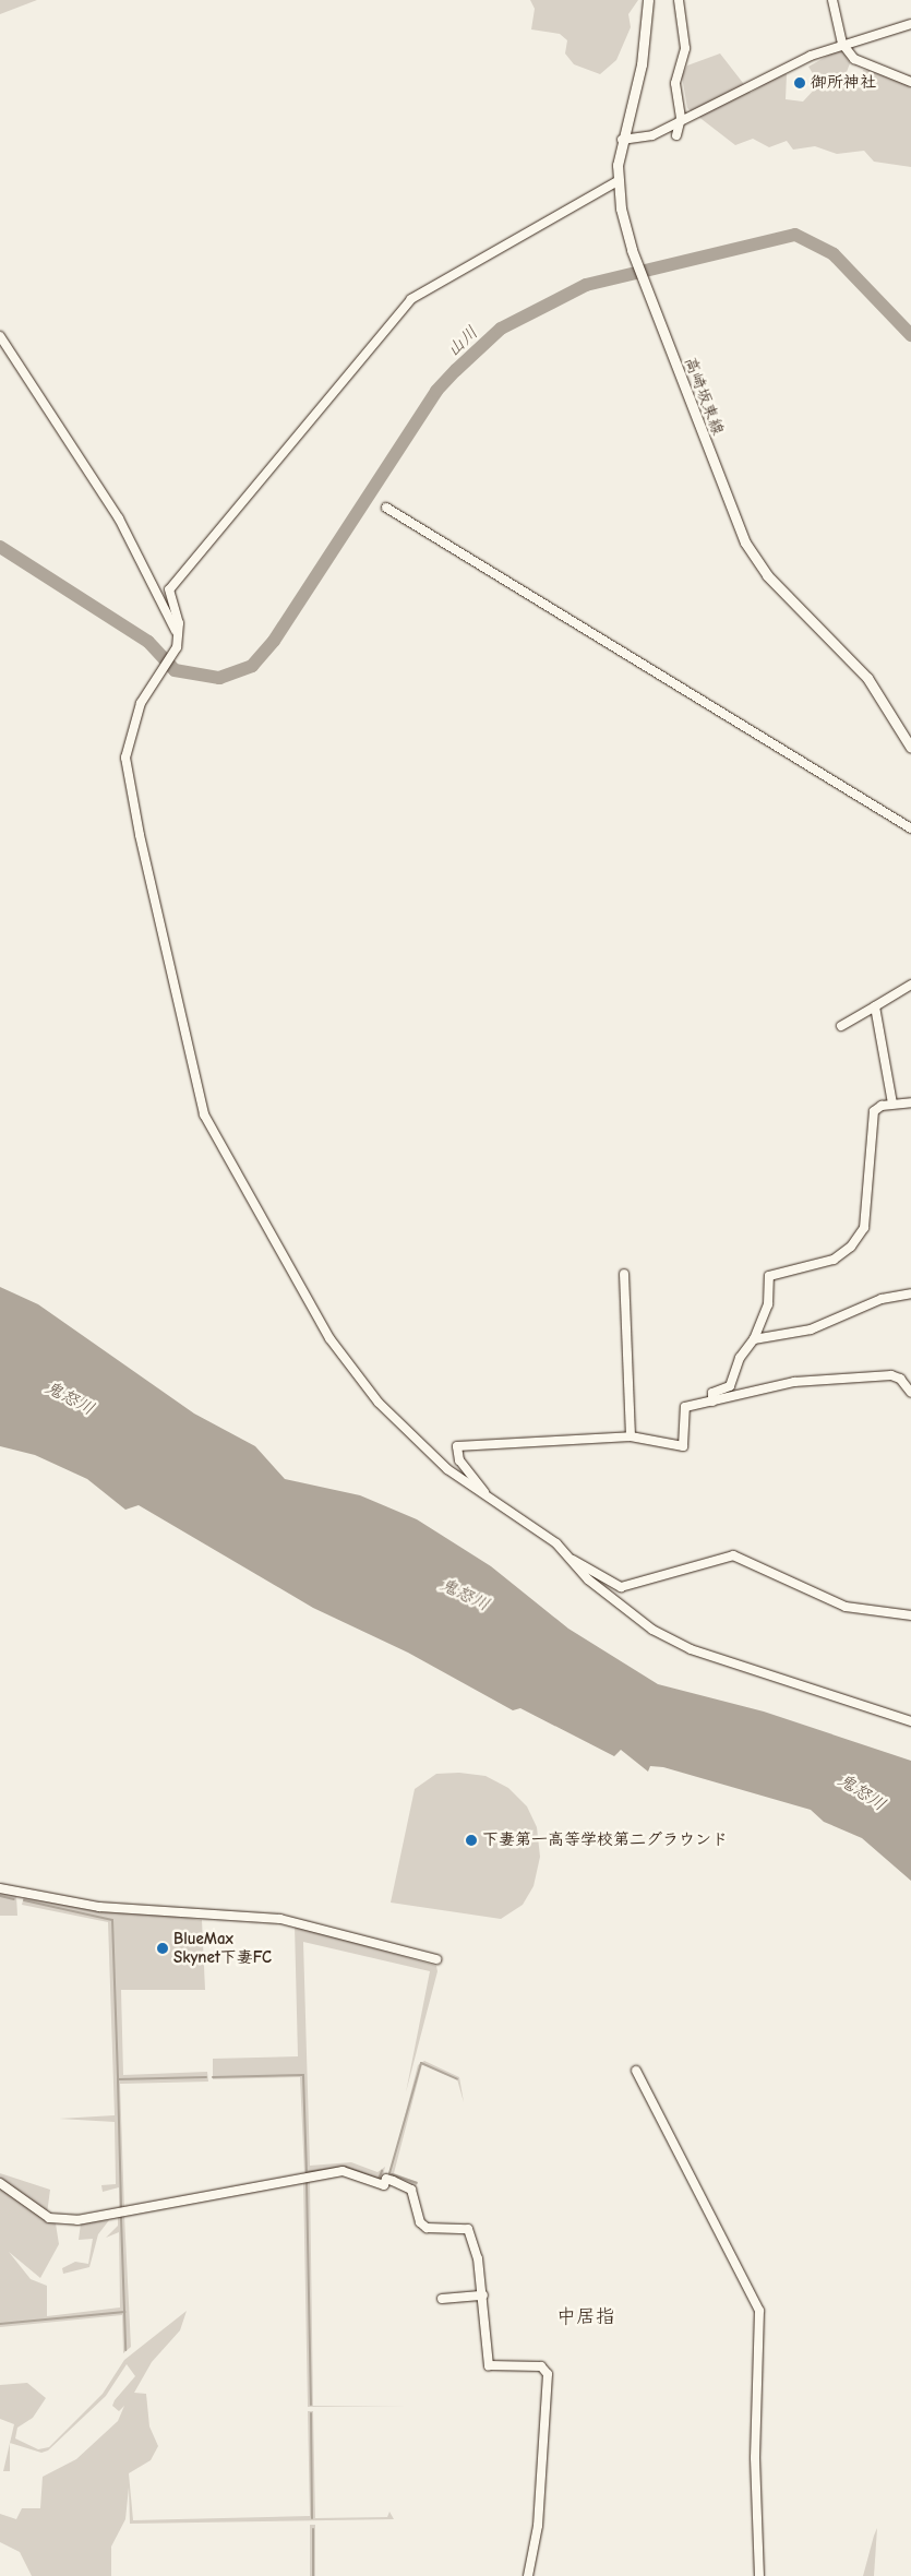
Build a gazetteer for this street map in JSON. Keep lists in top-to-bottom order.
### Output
{
  "streets": {
    "main road": ["高崎坂東線"]
  },
  "districts": ["中居指"],
  "water": ["山川", "鬼怒川"],
  "places": ["御所神社", "下妻第一高等学校第二グラウンド", "BlueMax Skynet下妻FC"]
}
